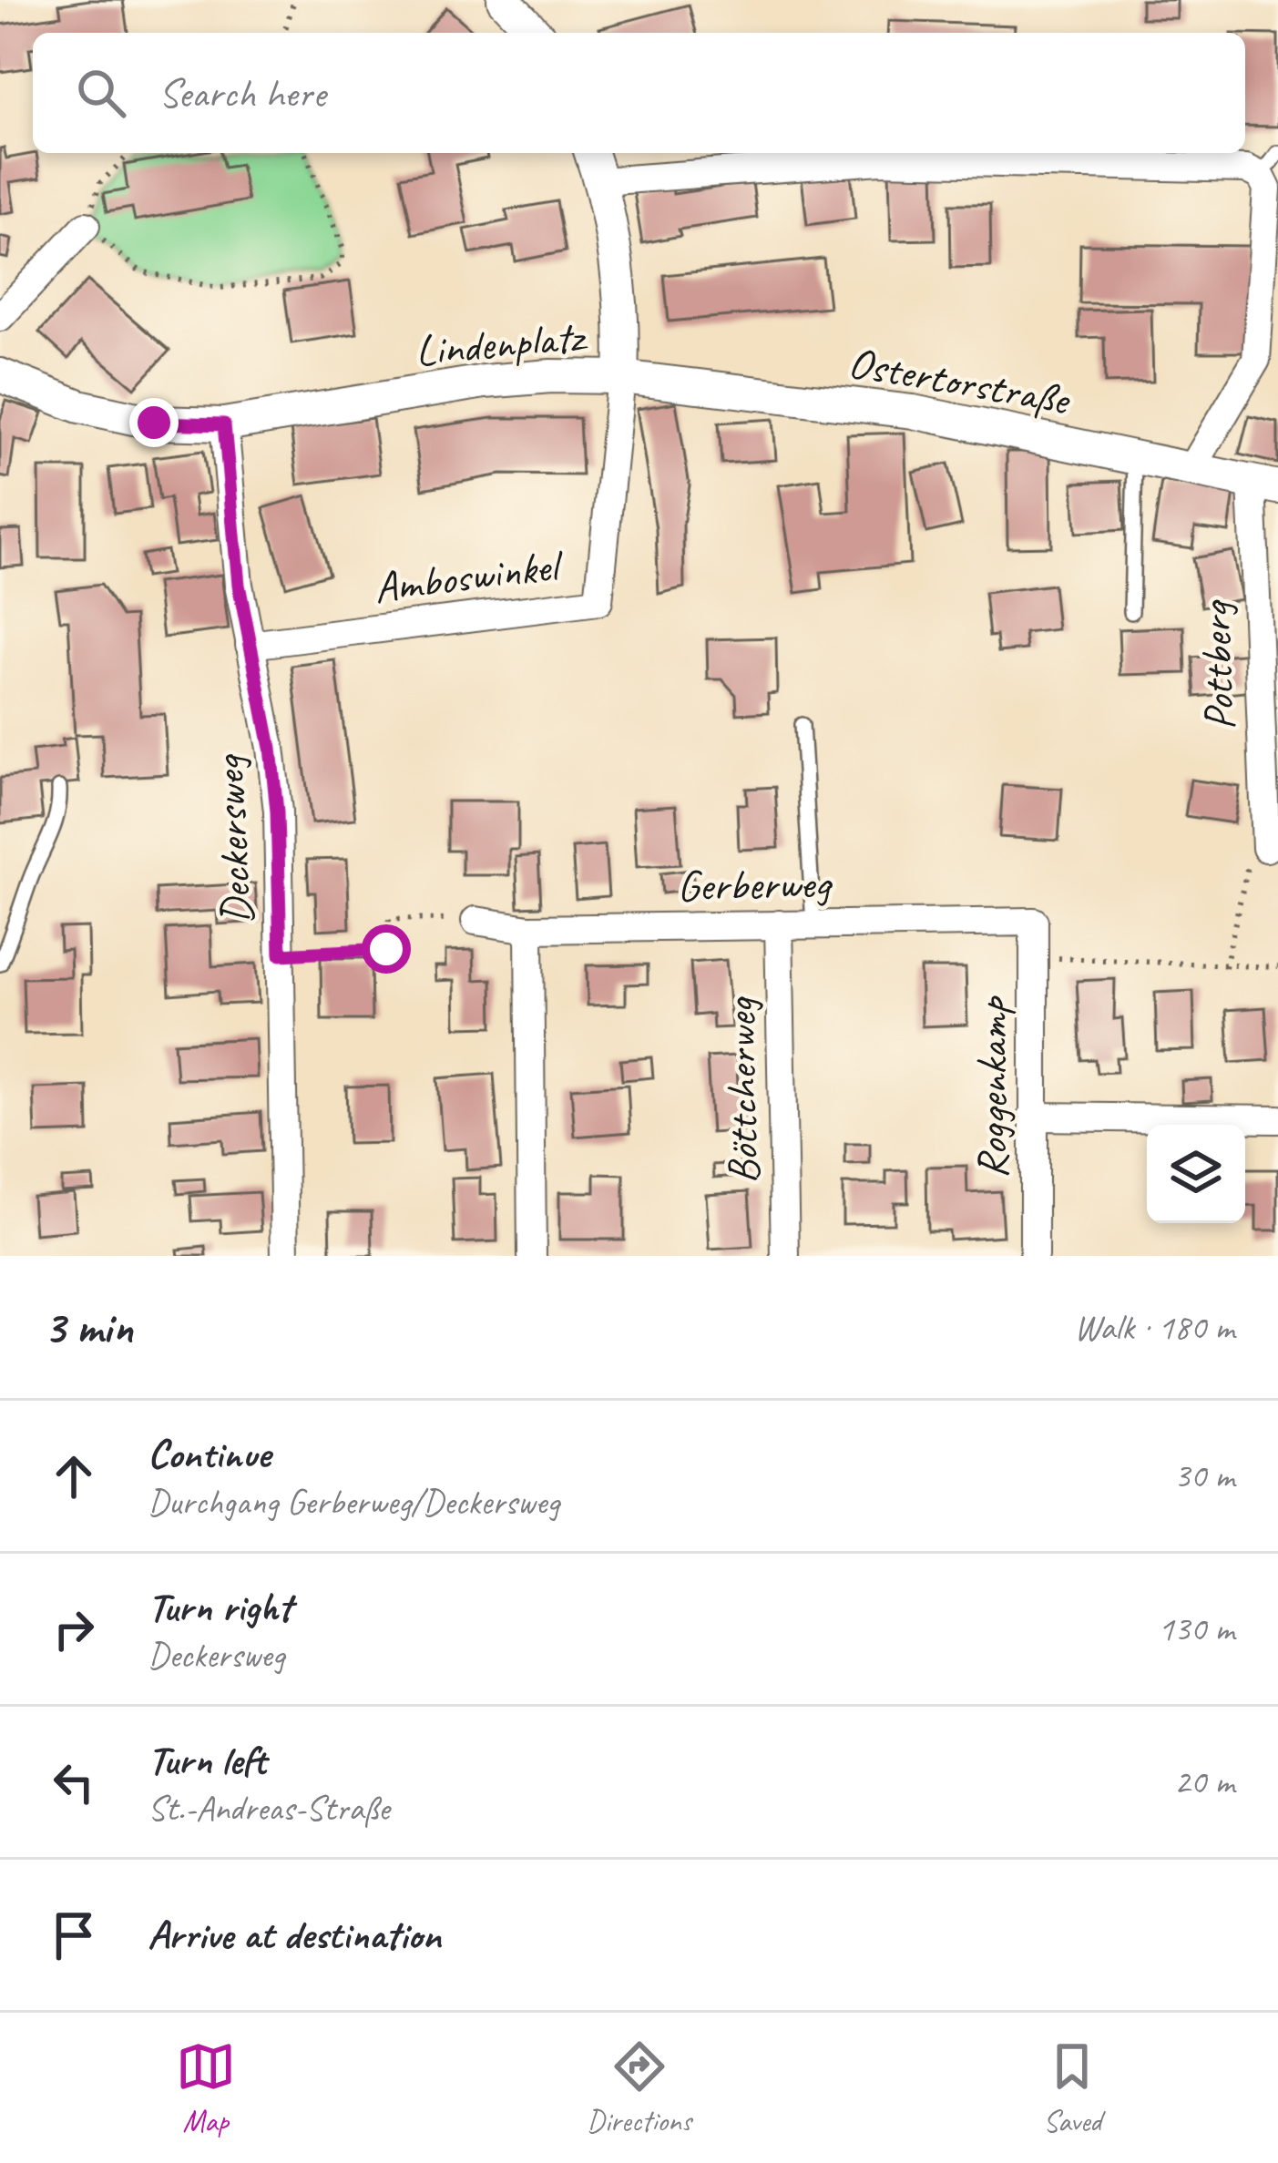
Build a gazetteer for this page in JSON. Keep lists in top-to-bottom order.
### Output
{
  "streets": {
    "street": [
      "Lindenplatz",
      "Ostertorstraße",
      "Amboswinkel",
      "Pottberg",
      "Deckersweg",
      "Gerberweg",
      "Roggenkamp",
      "Böttcherweg"
    ]
  },
  "crossings": [
    ["Lindenplatz", "Ostertorstraße"],
    ["Lindenplatz", "Amboswinkel"],
    ["Lindenplatz", "Deckersweg"],
    ["Ostertorstraße", "Amboswinkel"],
    ["Ostertorstraße", "Pottberg"],
    ["Amboswinkel", "Deckersweg"],
    ["Gerberweg", "Roggenkamp"],
    ["Gerberweg", "Böttcherweg"]
  ],
  "page": {
    "search": "Search here",
    "heading": ["3 min", "Walk · 180 m"],
    "list": [
      ["Continue", "Durchgang Gerberweg/Deckersweg", "30 m"],
      ["Turn right", "Deckersweg", "130 m"],
      ["Turn left", "St.-Andreas-Straße", "20 m"],
      "Arrive at destination"
    ],
    "nav": ["Map", "Directions", "Saved"]
  }
}
